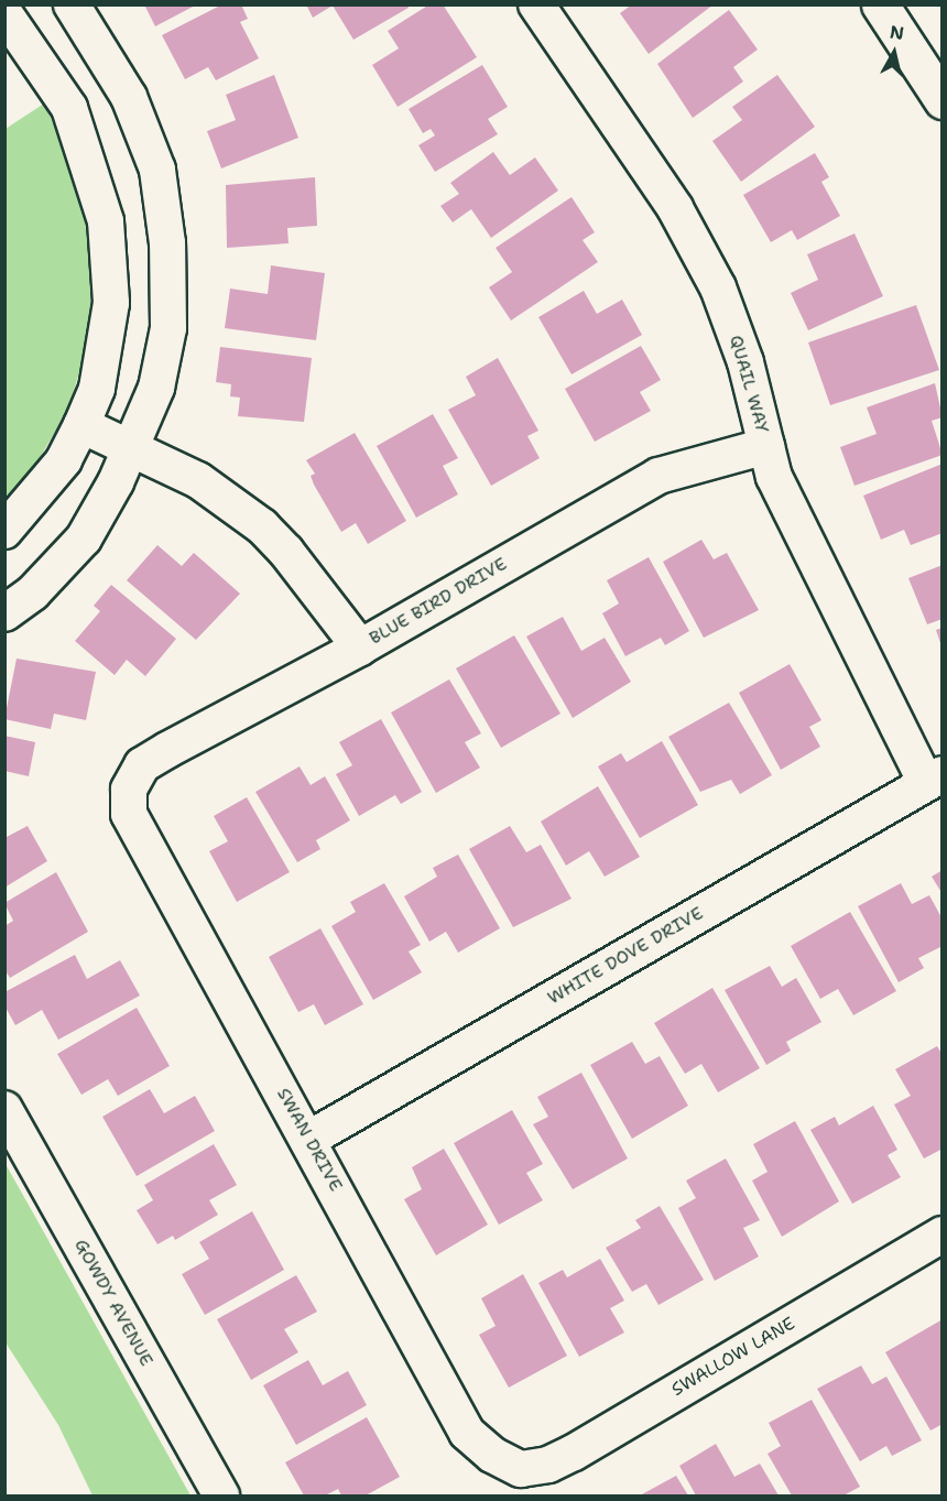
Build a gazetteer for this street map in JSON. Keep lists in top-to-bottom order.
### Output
{
  "streets": {
    "street": [
      "QUAIL WAY",
      "BLUE BIRD DRIVE",
      "WHITE DOVE DRIVE",
      "SWAN DRIVE",
      "GOWDY AVENUE",
      "SWALLOW LANE"
    ]
  },
  "crossings": [
    ["QUAIL WAY", "BLUE BIRD DRIVE"],
    ["QUAIL WAY", "WHITE DOVE DRIVE"],
    ["BLUE BIRD DRIVE", "SWAN DRIVE"],
    ["WHITE DOVE DRIVE", "SWAN DRIVE"],
    ["SWAN DRIVE", "SWALLOW LANE"]
  ],
  "north": "top"
}
